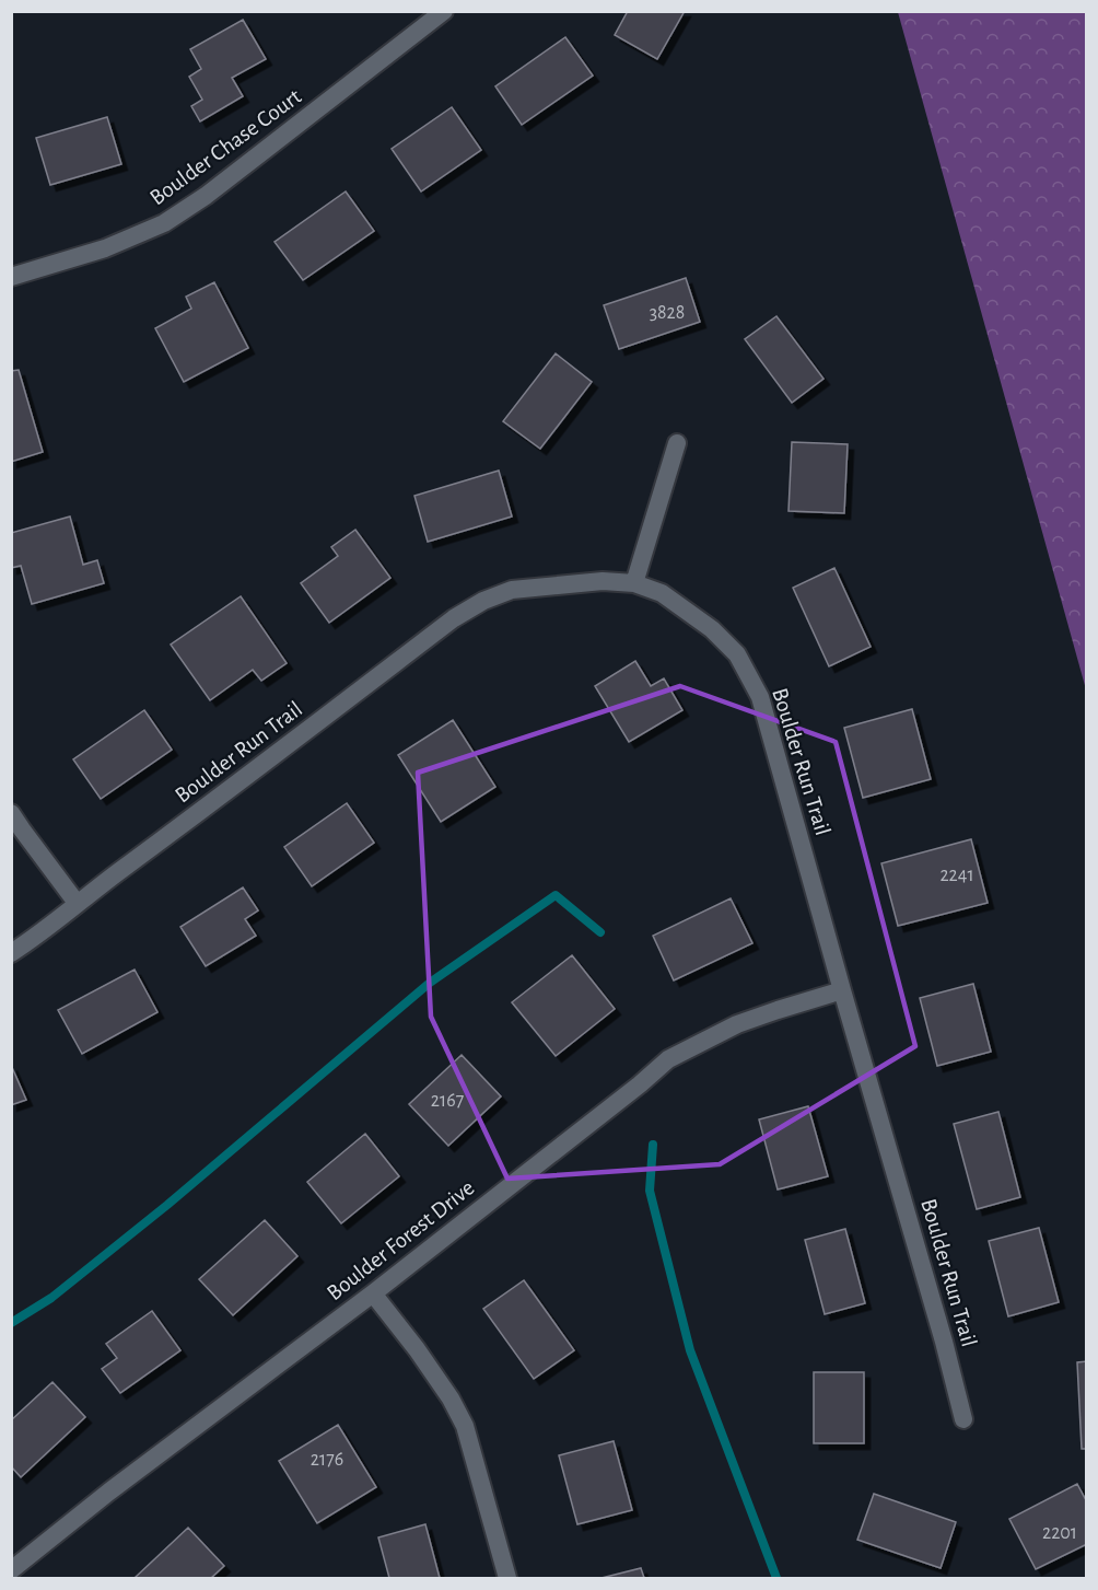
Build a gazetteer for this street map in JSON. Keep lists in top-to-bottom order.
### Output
{
  "streets": {
    "street": ["Boulder Chase Court", "Boulder Run Trail", "Boulder Forest Drive"]
  },
  "crossings": [
    ["Boulder Run Trail", "Boulder Forest Drive"]
  ],
  "house_numbers": [
    "3828",
    "2241",
    "2167",
    "2176",
    "2201"
  ]
}
